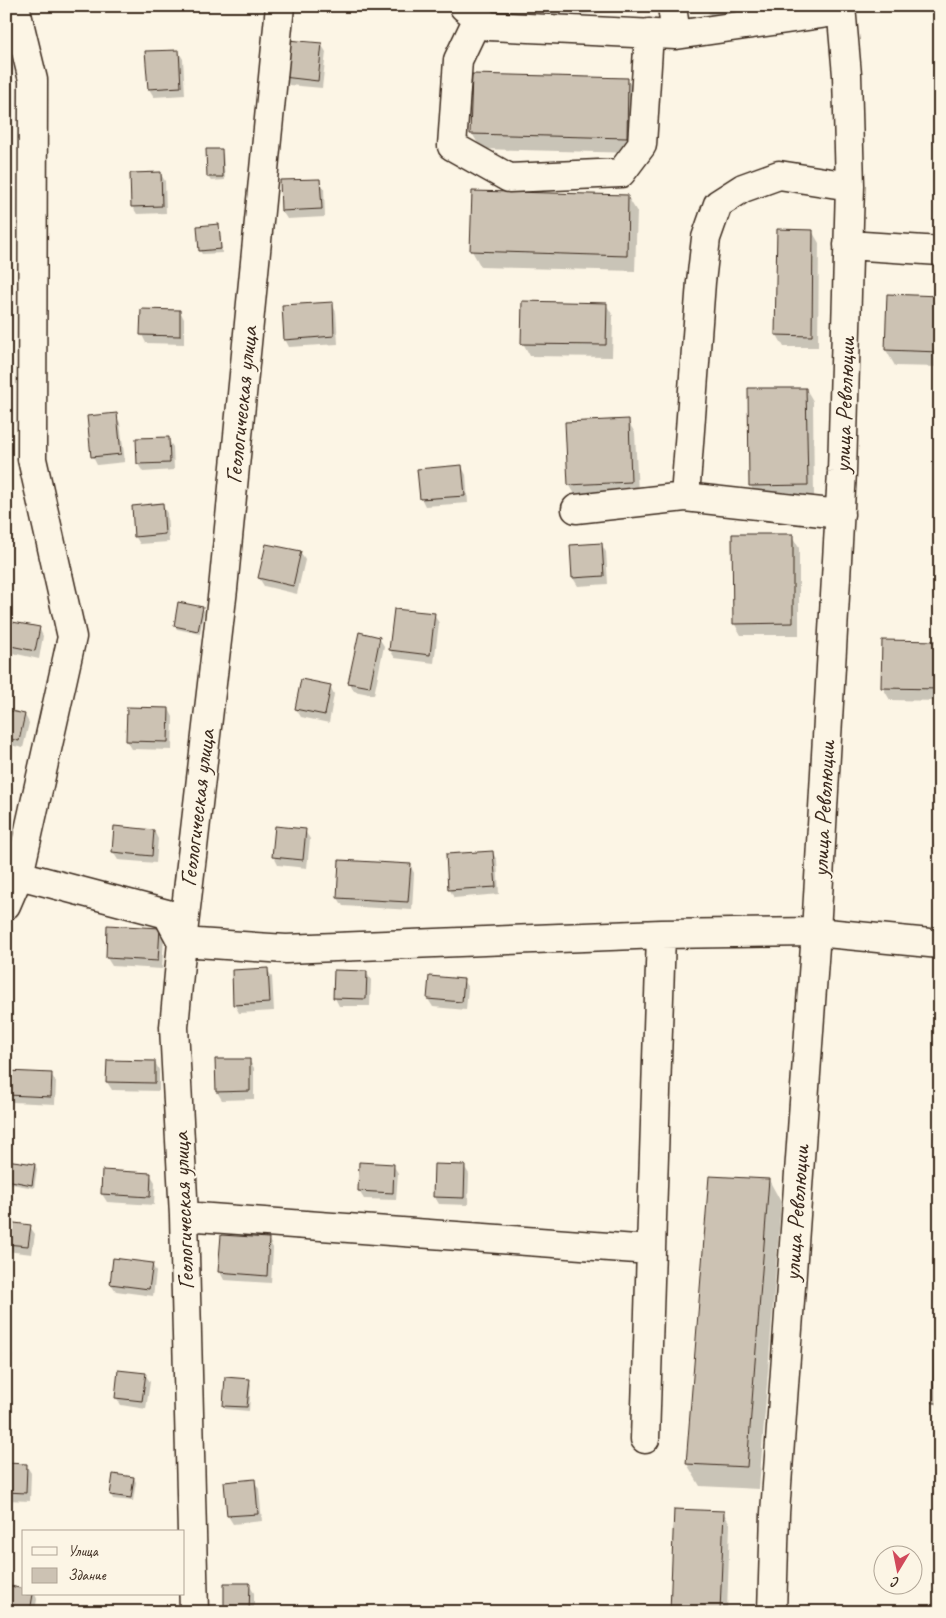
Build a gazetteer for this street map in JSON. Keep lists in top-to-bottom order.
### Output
{
  "streets": {
    "street": ["Геологическая улица", "улица Революции"]
  },
  "legend": ["Улица", "Здание"],
  "north": "bottom"
}
